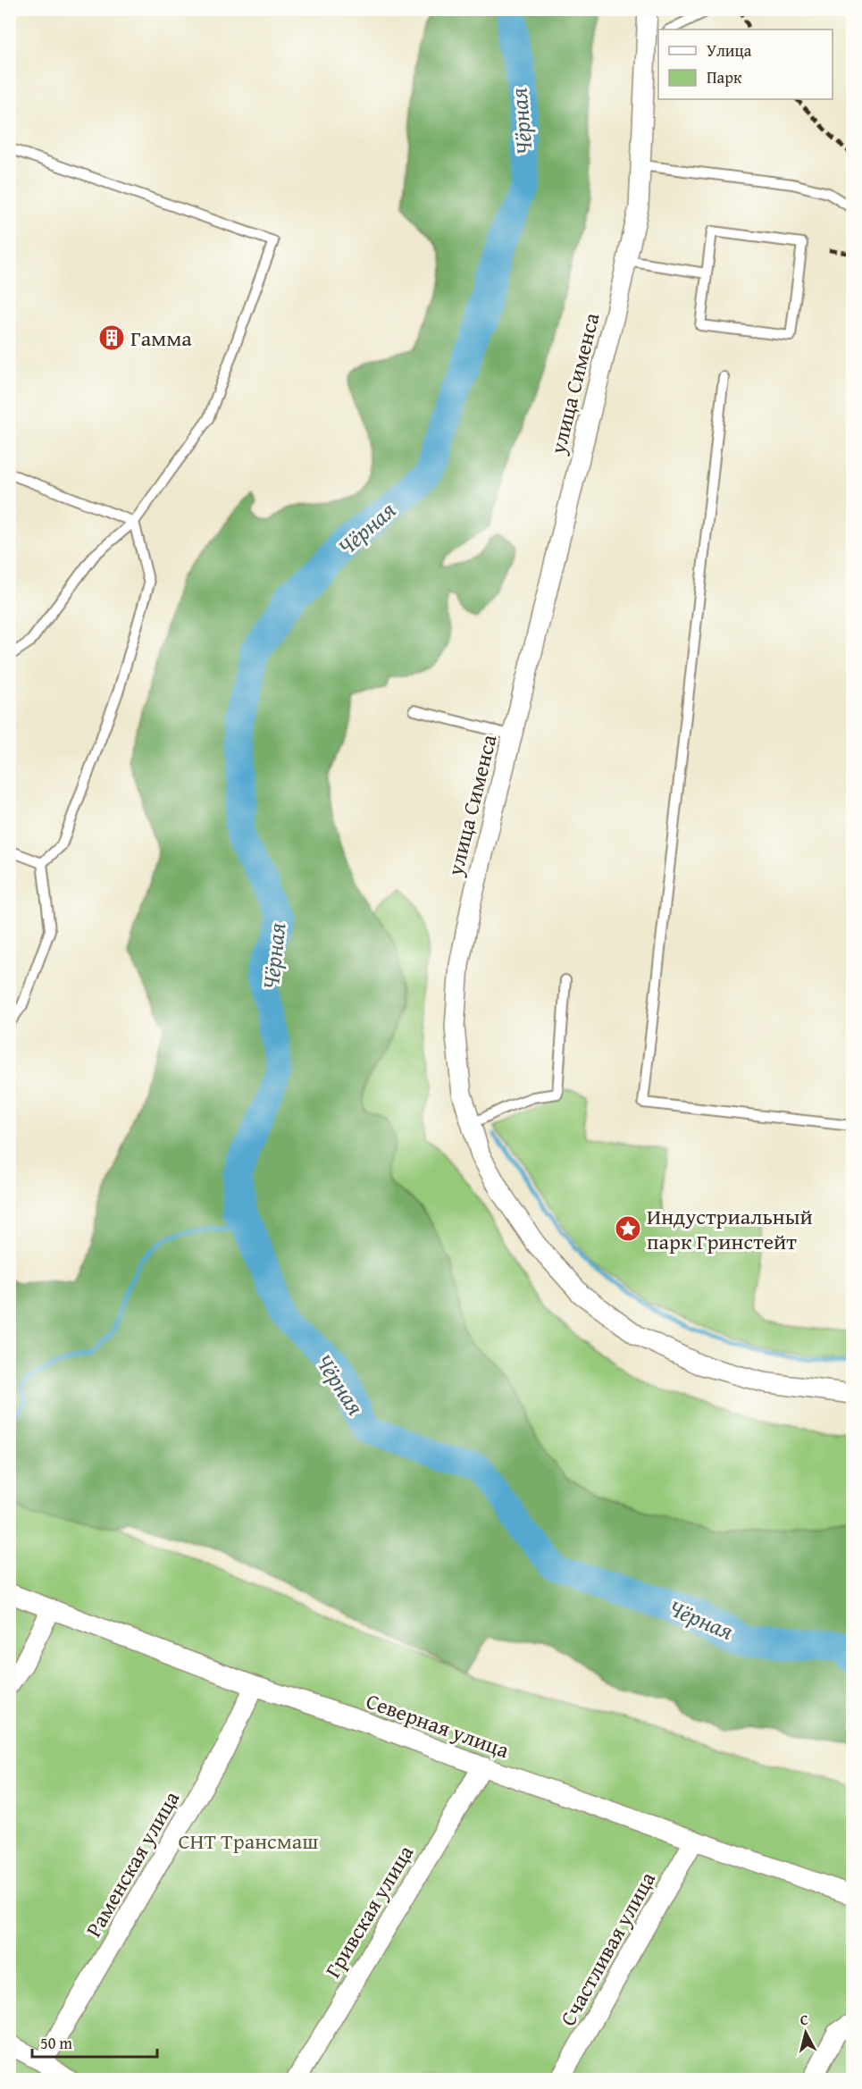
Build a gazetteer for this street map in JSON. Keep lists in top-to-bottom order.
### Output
{
  "streets": {
    "street": [
      "улица Сименса",
      "Северная улица",
      "Раменская улица",
      "Гривская улица",
      "Счастливая улица"
    ]
  },
  "crossings": [
    ["Северная улица", "Раменская улица"],
    ["Северная улица", "Гривская улица"],
    ["Северная улица", "Счастливая улица"]
  ],
  "water": ["Чёрная"],
  "parks": ["СНТ Трансмаш"],
  "places": {
    "building": ["Гамма"],
    "place": ["Индустриальный парк Гринстейт"]
  },
  "legend": ["Улица", "Парк"],
  "scale_bar": "50 m",
  "north": "top"
}
